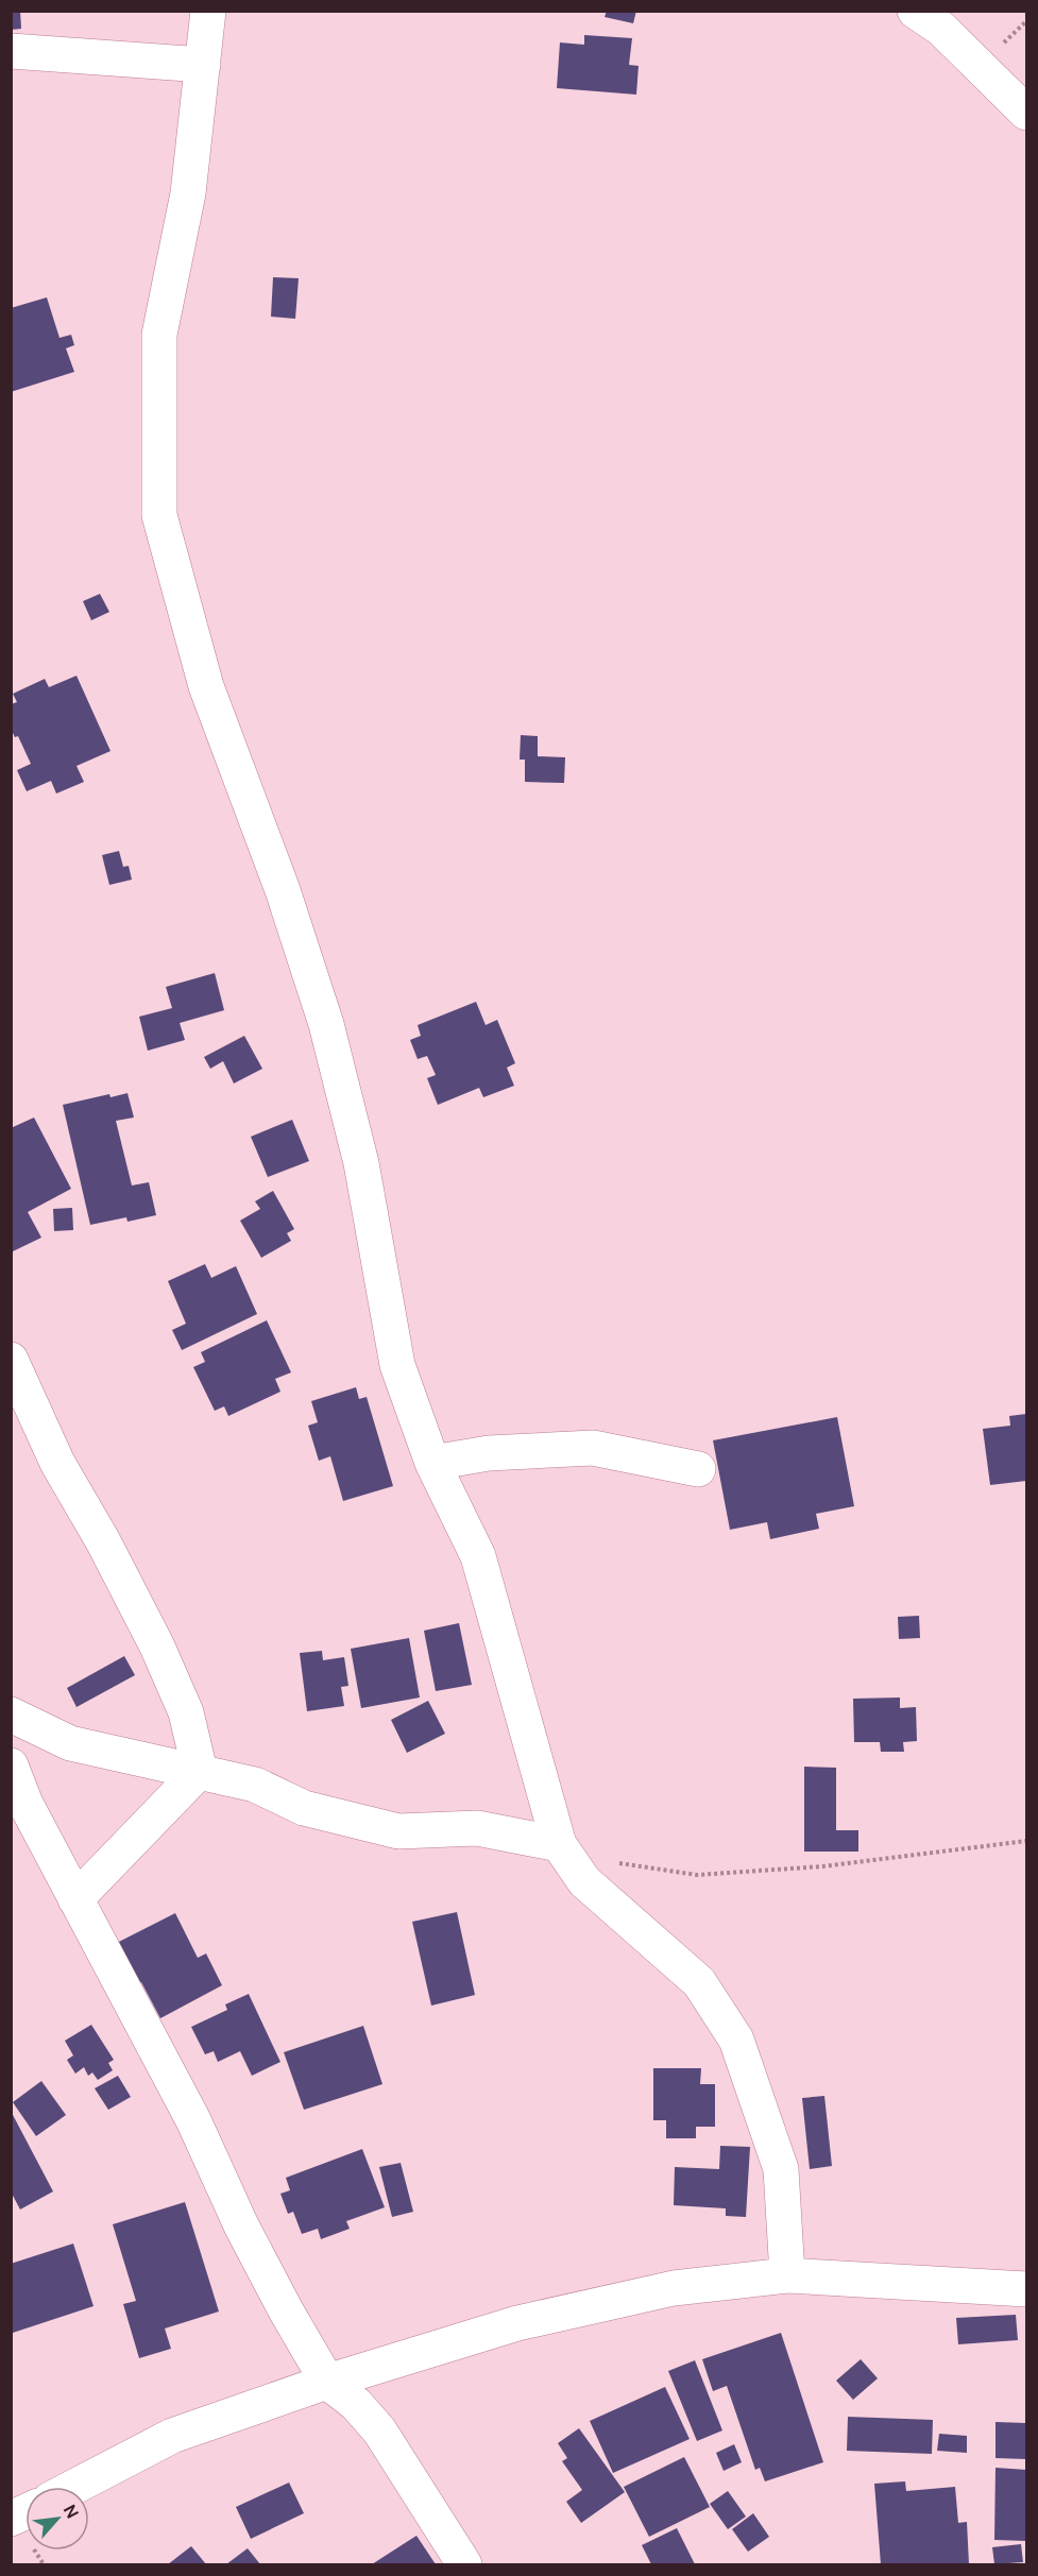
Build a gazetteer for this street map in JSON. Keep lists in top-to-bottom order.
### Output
{
  "north": "top right"
}
